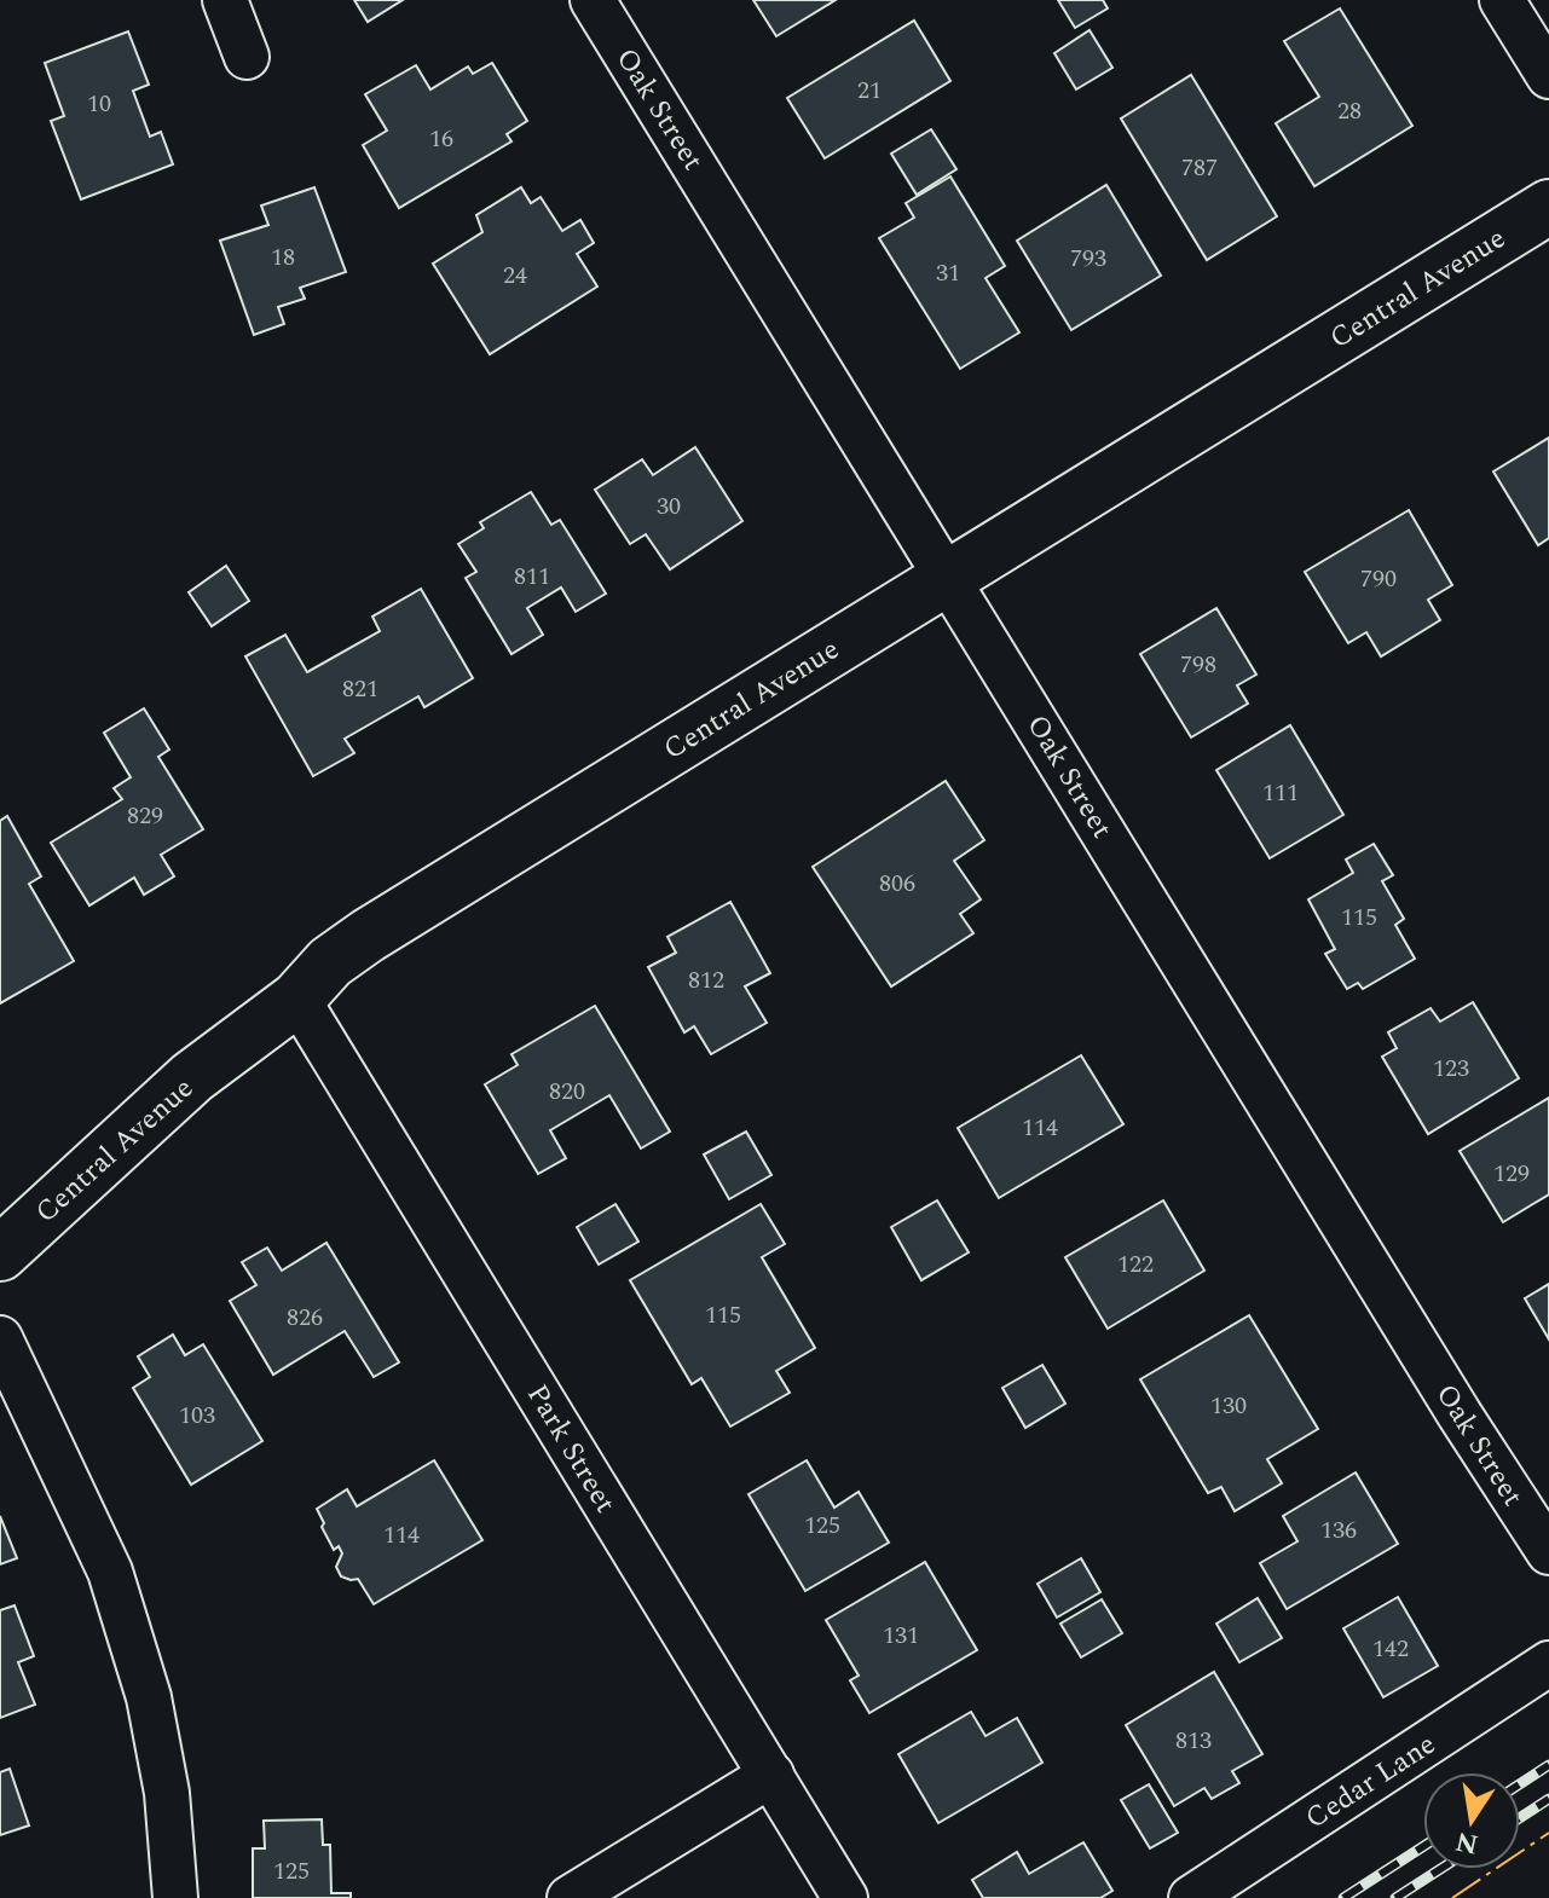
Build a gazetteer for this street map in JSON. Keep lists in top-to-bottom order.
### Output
{
  "streets": {
    "street": [
      "Oak Street",
      "Central Avenue",
      "Park Street",
      "Cedar Lane"
    ]
  },
  "crossings": [
    ["Oak Street", "Central Avenue"],
    ["Central Avenue", "Park Street"]
  ],
  "house_numbers": [
    "21",
    "10",
    "28",
    "16",
    "787",
    "18",
    "793",
    "31",
    "24",
    "30",
    "811",
    "790",
    "798",
    "821",
    "111",
    "829",
    "806",
    "115",
    "812",
    "123",
    "820",
    "114",
    "129",
    "122",
    "115",
    "826",
    "130",
    "103",
    "125",
    "136",
    "114",
    "131",
    "142",
    "813",
    "125"
  ],
  "north": "bottom"
}
